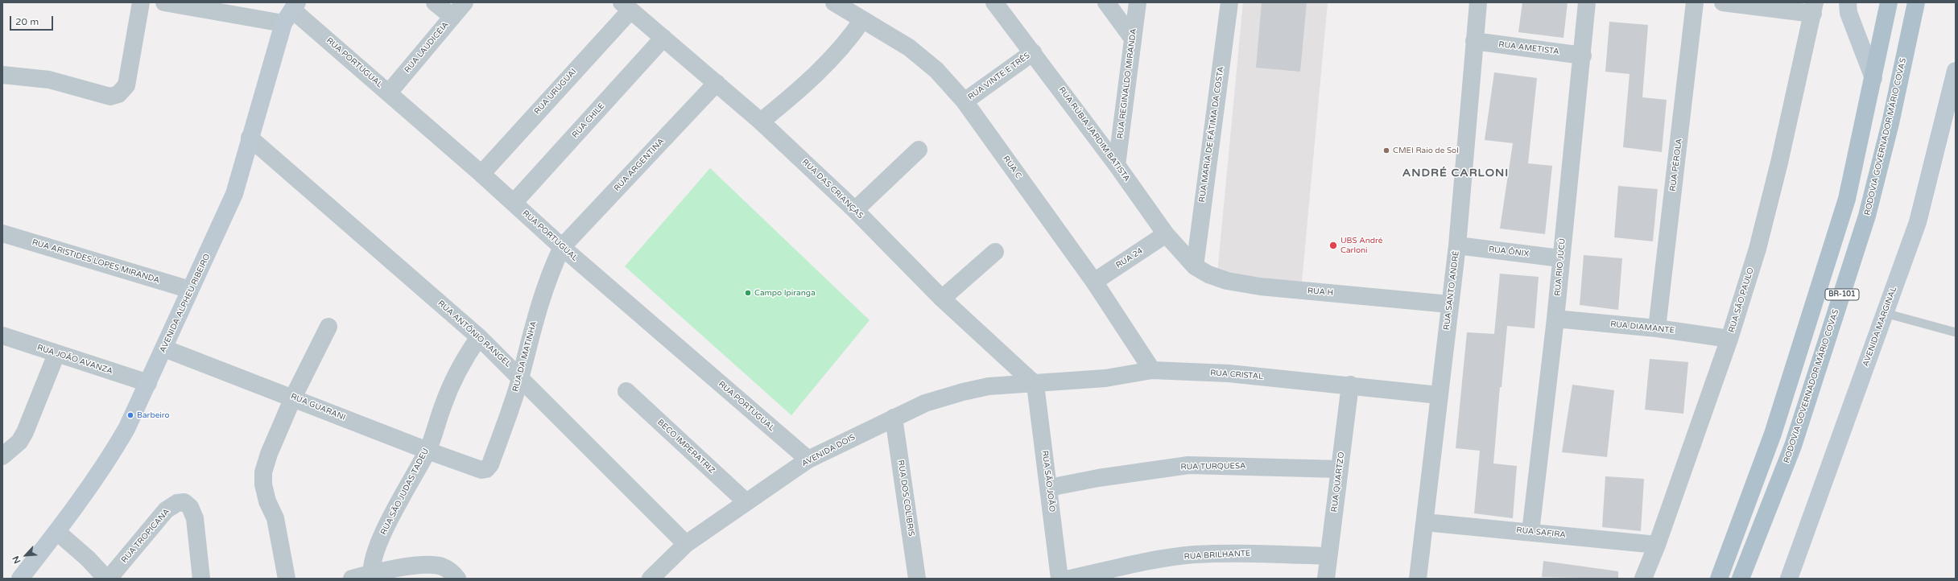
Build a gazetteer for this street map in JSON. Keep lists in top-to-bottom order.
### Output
{
  "streets": {
    "main road": ["RODOVIA GOVERNADOR MÁRIO COVAS", "BR-101"],
    "street": [
      "RUA LAUDICÉIA",
      "RUA AMETISTA",
      "RUA PORTUGUAL",
      "RUA VINTE E TRÊS",
      "RUA REGINALDO MIRANDA",
      "RUA URUGUAI",
      "RUA CHILE",
      "RUA RÚBIA JARDIM BATISTA",
      "RUA MARIA DE FÁTIMA DA COSTA",
      "RUA ARGENTINA",
      "RUA PÉROLA",
      "RUA C",
      "RUA DAS CRIANÇAS",
      "RUA ÔNIX",
      "RUA 24",
      "RUA ARISTIDES LOPES MIRANDA",
      "RUA RIO JUCÚ",
      "RUA SANTO ANDRÉ",
      "RUA H",
      "RUA SÃO PAULO",
      "AVENIDA ALPHEU RIBEIRO",
      "AVENIDA MARGINAL",
      "RUA DIAMANTE",
      "RUA ANTÔNIO RANGEL",
      "RUA DA MATINHA",
      "RUA JOÃO AVANZA",
      "RUA CRISTAL",
      "RUA GUARANI",
      "BECO IMPERATRIZ",
      "AVENIDA DOIS",
      "RUA TURQUESA",
      "RUA SÃO JOÃO",
      "RUA QUARTZO",
      "RUA SÃO JUDAS TADEU",
      "RUA DOS COLIBRIS",
      "RUA SAFIRA",
      "RUA TROPICANA",
      "RUA BRILHANTE"
    ]
  },
  "crossings": [
    ["RUA LAUDICÉIA", "RUA PORTUGUAL"],
    ["RUA AMETISTA", "RUA RIO JUCÚ"],
    ["RUA AMETISTA", "RUA SANTO ANDRÉ"],
    ["RUA PORTUGUAL", "RUA URUGUAI"],
    ["RUA PORTUGUAL", "RUA CHILE"],
    ["RUA PORTUGUAL", "RUA ARGENTINA"],
    ["RUA PORTUGUAL", "AVENIDA ALPHEU RIBEIRO"],
    ["RUA PORTUGUAL", "RUA DA MATINHA"],
    ["RUA PORTUGUAL", "AVENIDA DOIS"],
    ["RUA VINTE E TRÊS", "RUA RÚBIA JARDIM BATISTA"],
    ["RUA VINTE E TRÊS", "RUA C"],
    ["RUA REGINALDO MIRANDA", "RUA RÚBIA JARDIM BATISTA"],
    ["RUA URUGUAI", "RUA DAS CRIANÇAS"],
    ["RUA CHILE", "RUA DAS CRIANÇAS"],
    ["RUA RÚBIA JARDIM BATISTA", "RUA MARIA DE FÁTIMA DA COSTA"],
    ["RUA RÚBIA JARDIM BATISTA", "RUA 24"],
    ["RUA RÚBIA JARDIM BATISTA", "RUA H"],
    ["RUA MARIA DE FÁTIMA DA COSTA", "RUA H"],
    ["RUA ARGENTINA", "RUA DAS CRIANÇAS"],
    ["RUA ARGENTINA", "RUA DA MATINHA"],
    ["RUA PÉROLA", "RUA DIAMANTE"],
    ["RUA C", "RUA 24"],
    ["RUA C", "RUA CRISTAL"],
    ["RUA DAS CRIANÇAS", "RUA CRISTAL"],
    ["RUA DAS CRIANÇAS", "AVENIDA DOIS"],
    ["RUA DAS CRIANÇAS", "RUA SÃO JOÃO"],
    ["RUA ÔNIX", "RUA RIO JUCÚ"],
    ["RUA ÔNIX", "RUA SANTO ANDRÉ"],
    ["RUA ARISTIDES LOPES MIRANDA", "AVENIDA ALPHEU RIBEIRO"],
    ["RUA RIO JUCÚ", "RUA DIAMANTE"],
    ["RUA RIO JUCÚ", "RUA SAFIRA"],
    ["RUA SANTO ANDRÉ", "RUA H"],
    ["RUA SANTO ANDRÉ", "RUA CRISTAL"],
    ["RUA SANTO ANDRÉ", "RUA SAFIRA"],
    ["RUA SÃO PAULO", "RUA DIAMANTE"],
    ["RUA SÃO PAULO", "RUA SAFIRA"],
    ["AVENIDA ALPHEU RIBEIRO", "RUA ANTÔNIO RANGEL"],
    ["AVENIDA ALPHEU RIBEIRO", "RUA JOÃO AVANZA"],
    ["AVENIDA ALPHEU RIBEIRO", "RUA GUARANI"],
    ["RUA ANTÔNIO RANGEL", "RUA DA MATINHA"],
    ["RUA ANTÔNIO RANGEL", "AVENIDA DOIS"],
    ["RUA ANTÔNIO RANGEL", "RUA SÃO JUDAS TADEU"],
    ["RUA DA MATINHA", "RUA GUARANI"],
    ["RUA CRISTAL", "AVENIDA DOIS"],
    ["RUA CRISTAL", "RUA SÃO JOÃO"],
    ["RUA CRISTAL", "RUA QUARTZO"],
    ["RUA GUARANI", "RUA SÃO JUDAS TADEU"],
    ["BECO IMPERATRIZ", "AVENIDA DOIS"],
    ["AVENIDA DOIS", "RUA SÃO JOÃO"],
    ["AVENIDA DOIS", "RUA DOS COLIBRIS"],
    ["RUA TURQUESA", "RUA SÃO JOÃO"],
    ["RUA TURQUESA", "RUA QUARTZO"],
    ["RUA QUARTZO", "RUA BRILHANTE"]
  ],
  "districts": ["ANDRÉ CARLONI"],
  "places": [
    "CMEI Raio de Sol",
    "UBS André Carloni",
    "Campo Ipiranga",
    "Barbeiro"
  ],
  "scale_bar": "20 m",
  "north": "bottom left"
}
